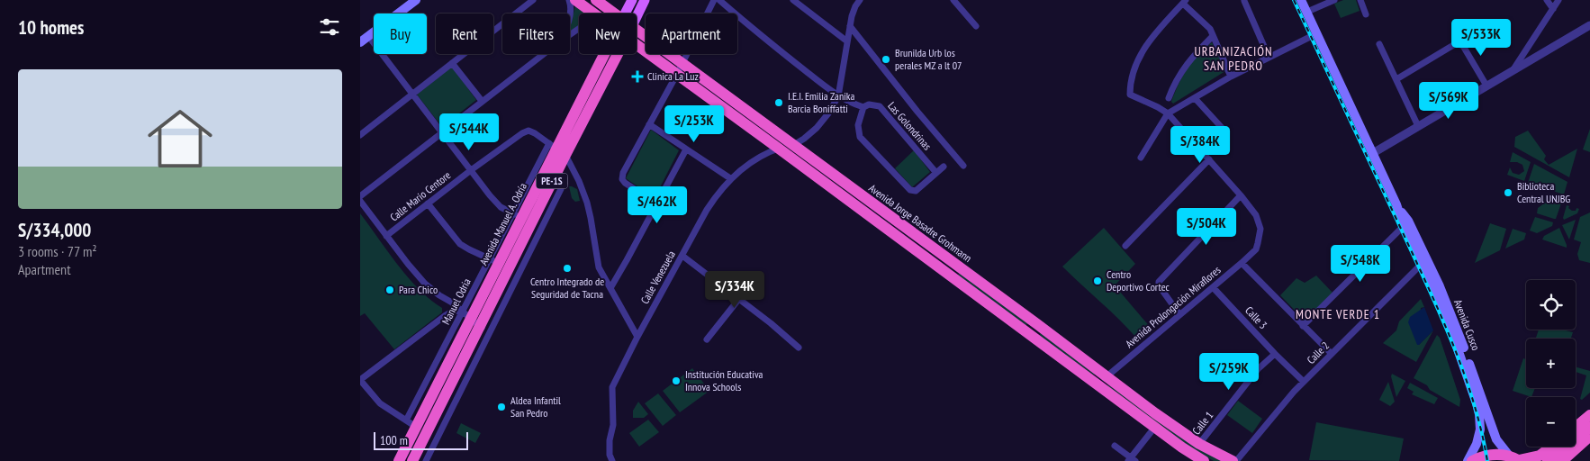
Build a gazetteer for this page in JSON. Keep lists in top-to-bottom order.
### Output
{
  "streets": {
    "highway": ["PE-1S", "Avenida Jorge Basadre Grohmann", "Avenida Manuel A. Odría"],
    "main road": ["Avenida Cusco"],
    "street": [
      "Las Golondrinas",
      "Calle Mario Centore",
      "Calle Venezuela",
      "Avenida Prolongación Miraflores",
      "Calle 3",
      "Calle 2",
      "Calle 1"
    ]
  },
  "crossings": [
    ["Las Golondrinas", "Calle Venezuela"],
    ["Calle Mario Centore", "Avenida Manuel A. Odría"],
    ["Avenida Jorge Basadre Grohmann", "Calle Venezuela"],
    ["Avenida Jorge Basadre Grohmann", "Avenida Prolongación Miraflores"],
    ["Avenida Jorge Basadre Grohmann", "Calle 2"],
    ["Avenida Jorge Basadre Grohmann", "Calle 1"],
    ["Avenida Prolongación Miraflores", "Calle 3"],
    ["Calle 3", "Calle 2"],
    ["Calle 3", "Calle 1"],
    ["Avenida Cusco", "Calle 2"]
  ],
  "districts": ["URBANIZACIÓN SAN PEDRO", "MONTE VERDE 1"],
  "places": {
    "other": [
      "Brunilda Urb los perales MZ a lt 07",
      "I.E.I. Emilia Zanika Barcia Boniffatti",
      "Biblioteca Central UNJBG",
      "Centro Integrado de Seguridad de Tacna",
      "Centro Deportivo Cortec",
      "Para Chico",
      "Institución Educativa Innova Schools",
      "Aldea Infantil San Pedro"
    ],
    "health": ["Clinica La Luz"]
  },
  "scale_bar": "100 m",
  "page": {
    "heading": "10 homes",
    "chip": [
      "Buy",
      "Rent",
      "Filters",
      "New",
      "Apartment"
    ],
    "price": [
      "S/533K",
      "S/569K",
      "S/253K",
      "S/544K",
      "S/384K",
      "S/462K",
      "S/504K",
      "S/548K",
      "S/334K",
      "S/259K"
    ],
    "list": [
      {
        "name": "S/334,000",
        "note": "3 rooms · 77 m² · Apartment"
      }
    ],
    "map_buttons": ["+", "−"],
    "scale": "100 m"
  }
}
